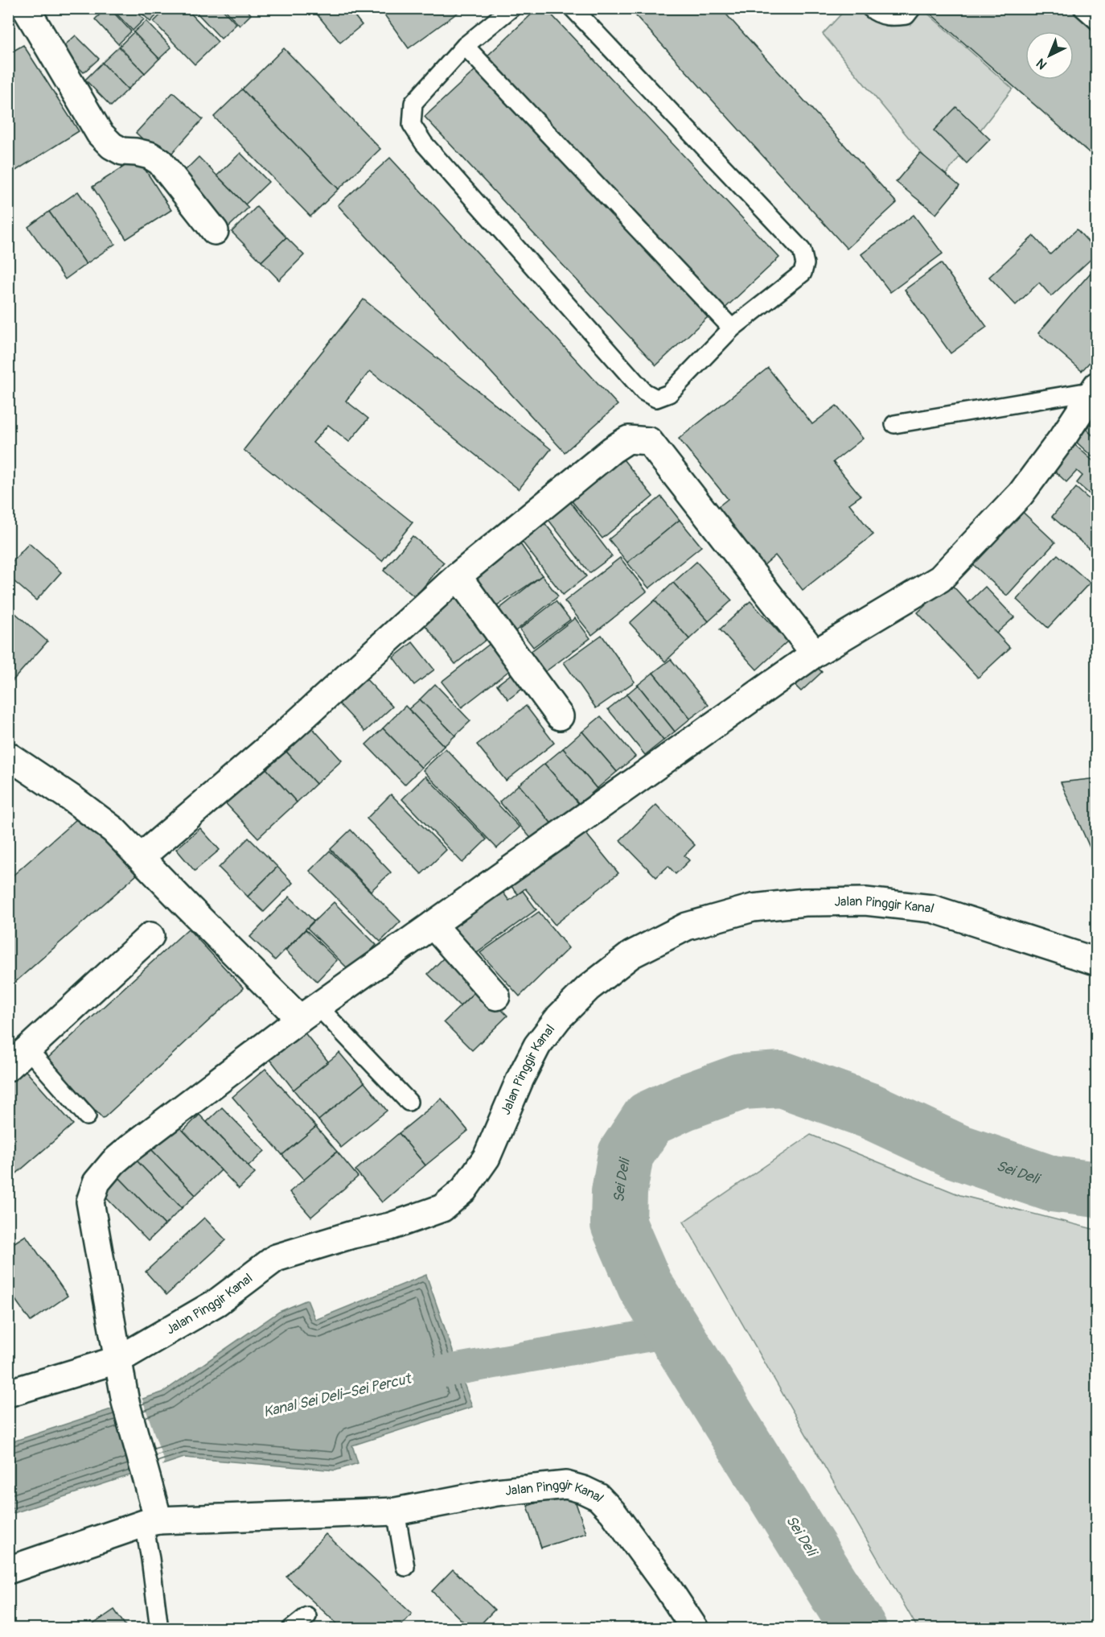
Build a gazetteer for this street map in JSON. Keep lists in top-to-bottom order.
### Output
{
  "streets": {
    "street": ["Jalan Pinggir Kanal"]
  },
  "water": ["Sei Deli", "Kanal Sei Deli–Sei Percut"],
  "north": "bottom left"
}
